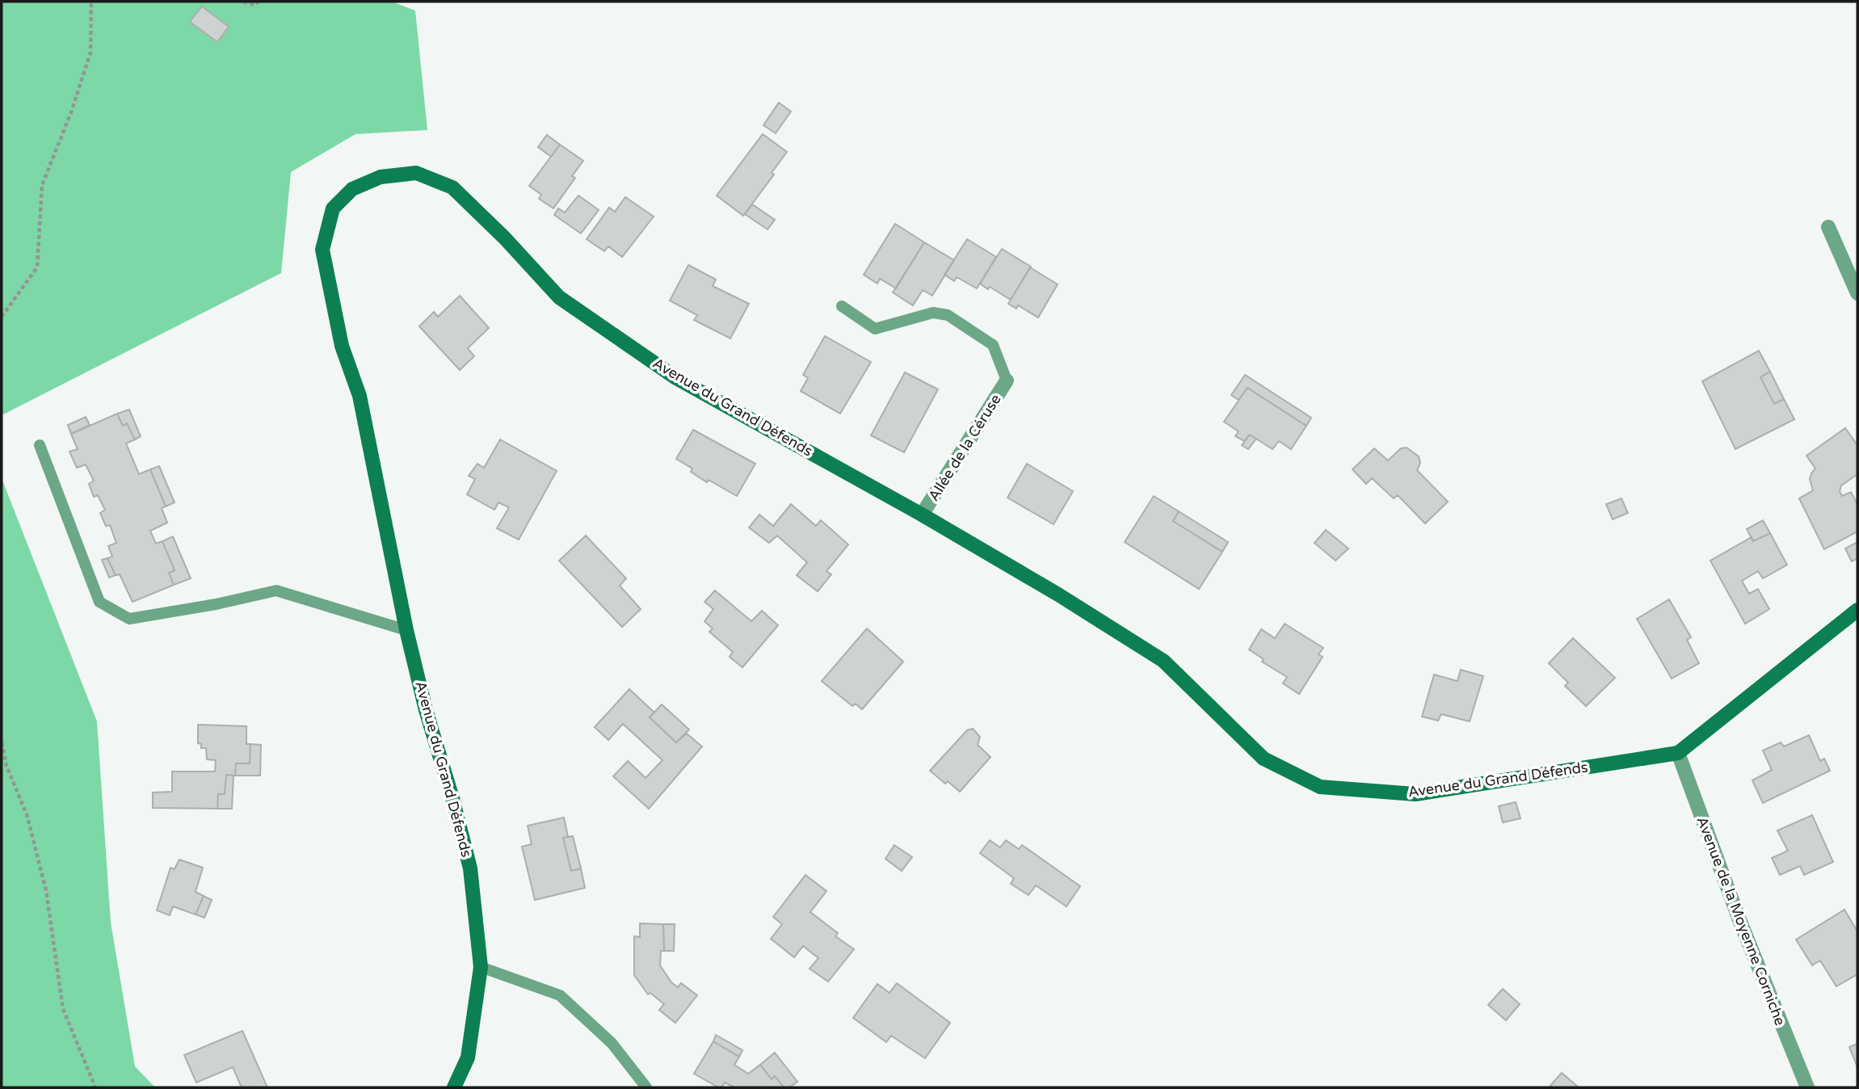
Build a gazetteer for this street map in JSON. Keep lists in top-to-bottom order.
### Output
{
  "streets": {
    "street": ["Avenue du Grand Défends", "Allée de la Céruse", "Avenue de la Moyenne Corniche"]
  },
  "crossings": [
    ["Avenue du Grand Défends", "Allée de la Céruse"],
    ["Avenue du Grand Défends", "Avenue de la Moyenne Corniche"]
  ]
}
